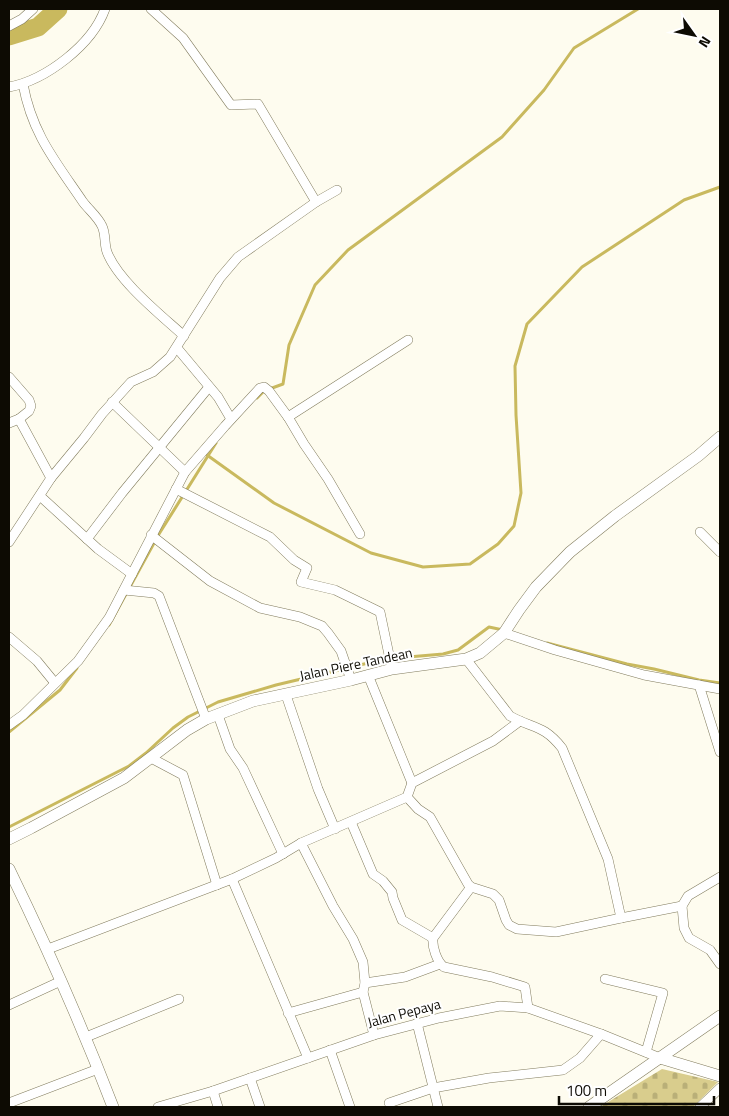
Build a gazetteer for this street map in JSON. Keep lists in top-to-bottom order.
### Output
{
  "streets": {
    "street": ["Jalan Piere Tandean", "Jalan Pepaya"]
  },
  "scale_bar": "100 m",
  "north": "bottom right"
}
